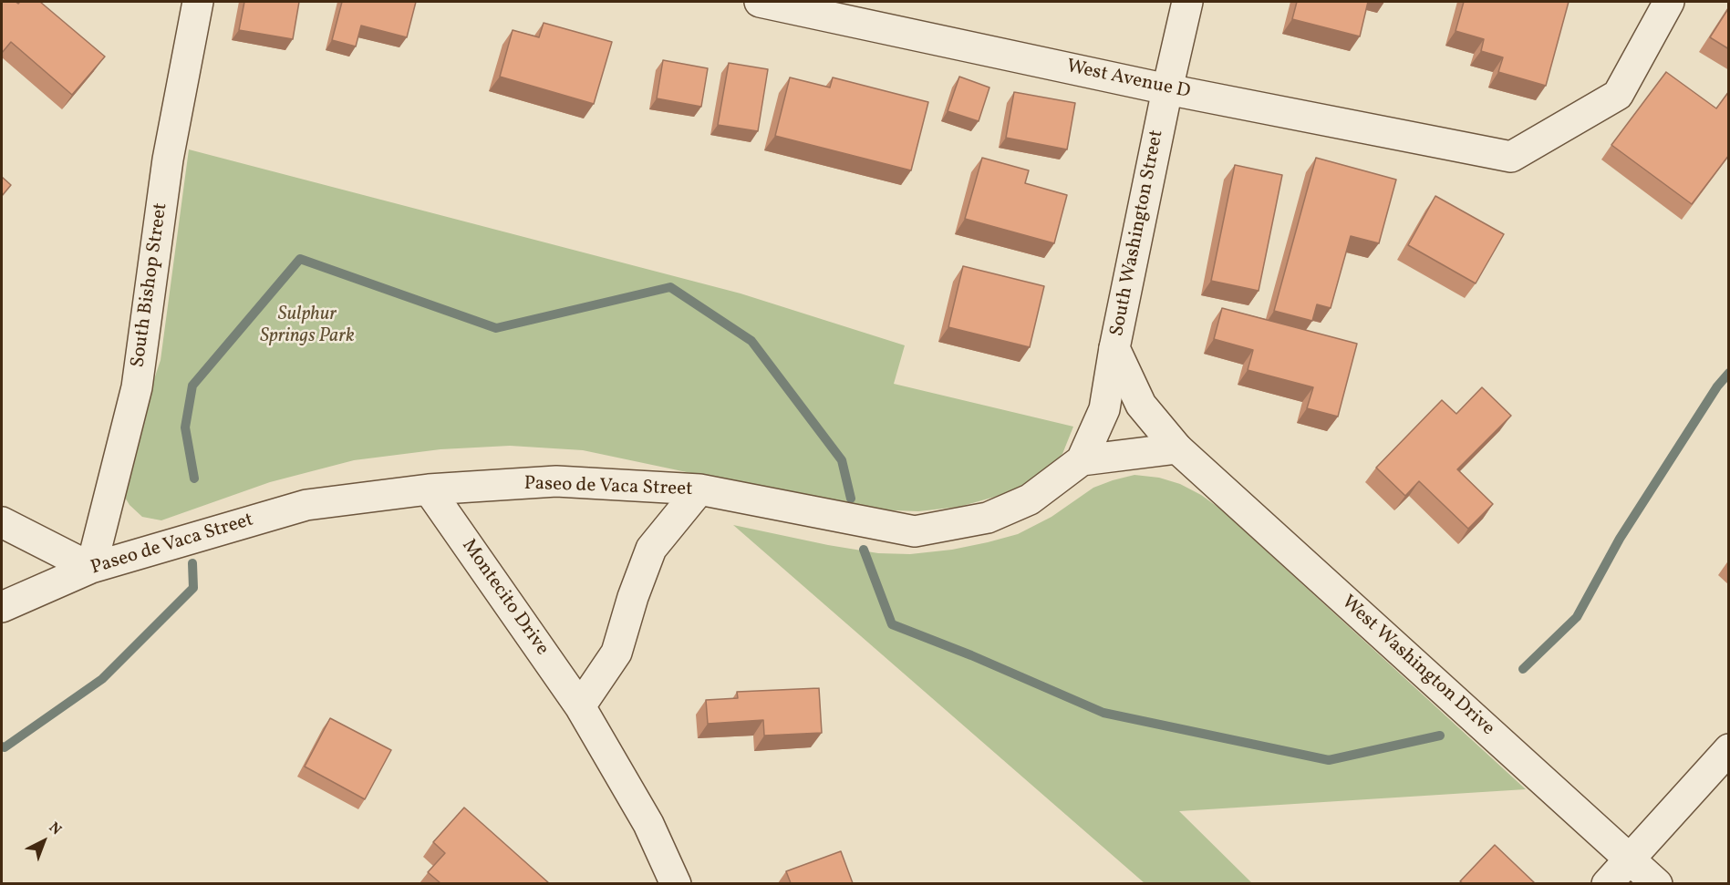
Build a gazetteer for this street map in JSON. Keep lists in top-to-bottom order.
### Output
{
  "streets": {
    "street": [
      "West Avenue D",
      "South Washington Street",
      "South Bishop Street",
      "Paseo de Vaca Street",
      "Montecito Drive",
      "West Washington Drive"
    ]
  },
  "crossings": [
    ["West Avenue D", "South Washington Street"],
    ["South Washington Street", "Paseo de Vaca Street"],
    ["South Washington Street", "West Washington Drive"],
    ["South Bishop Street", "Paseo de Vaca Street"],
    ["Paseo de Vaca Street", "Montecito Drive"],
    ["Paseo de Vaca Street", "West Washington Drive"]
  ],
  "parks": ["Sulphur Springs Park"],
  "north": "top right"
}
